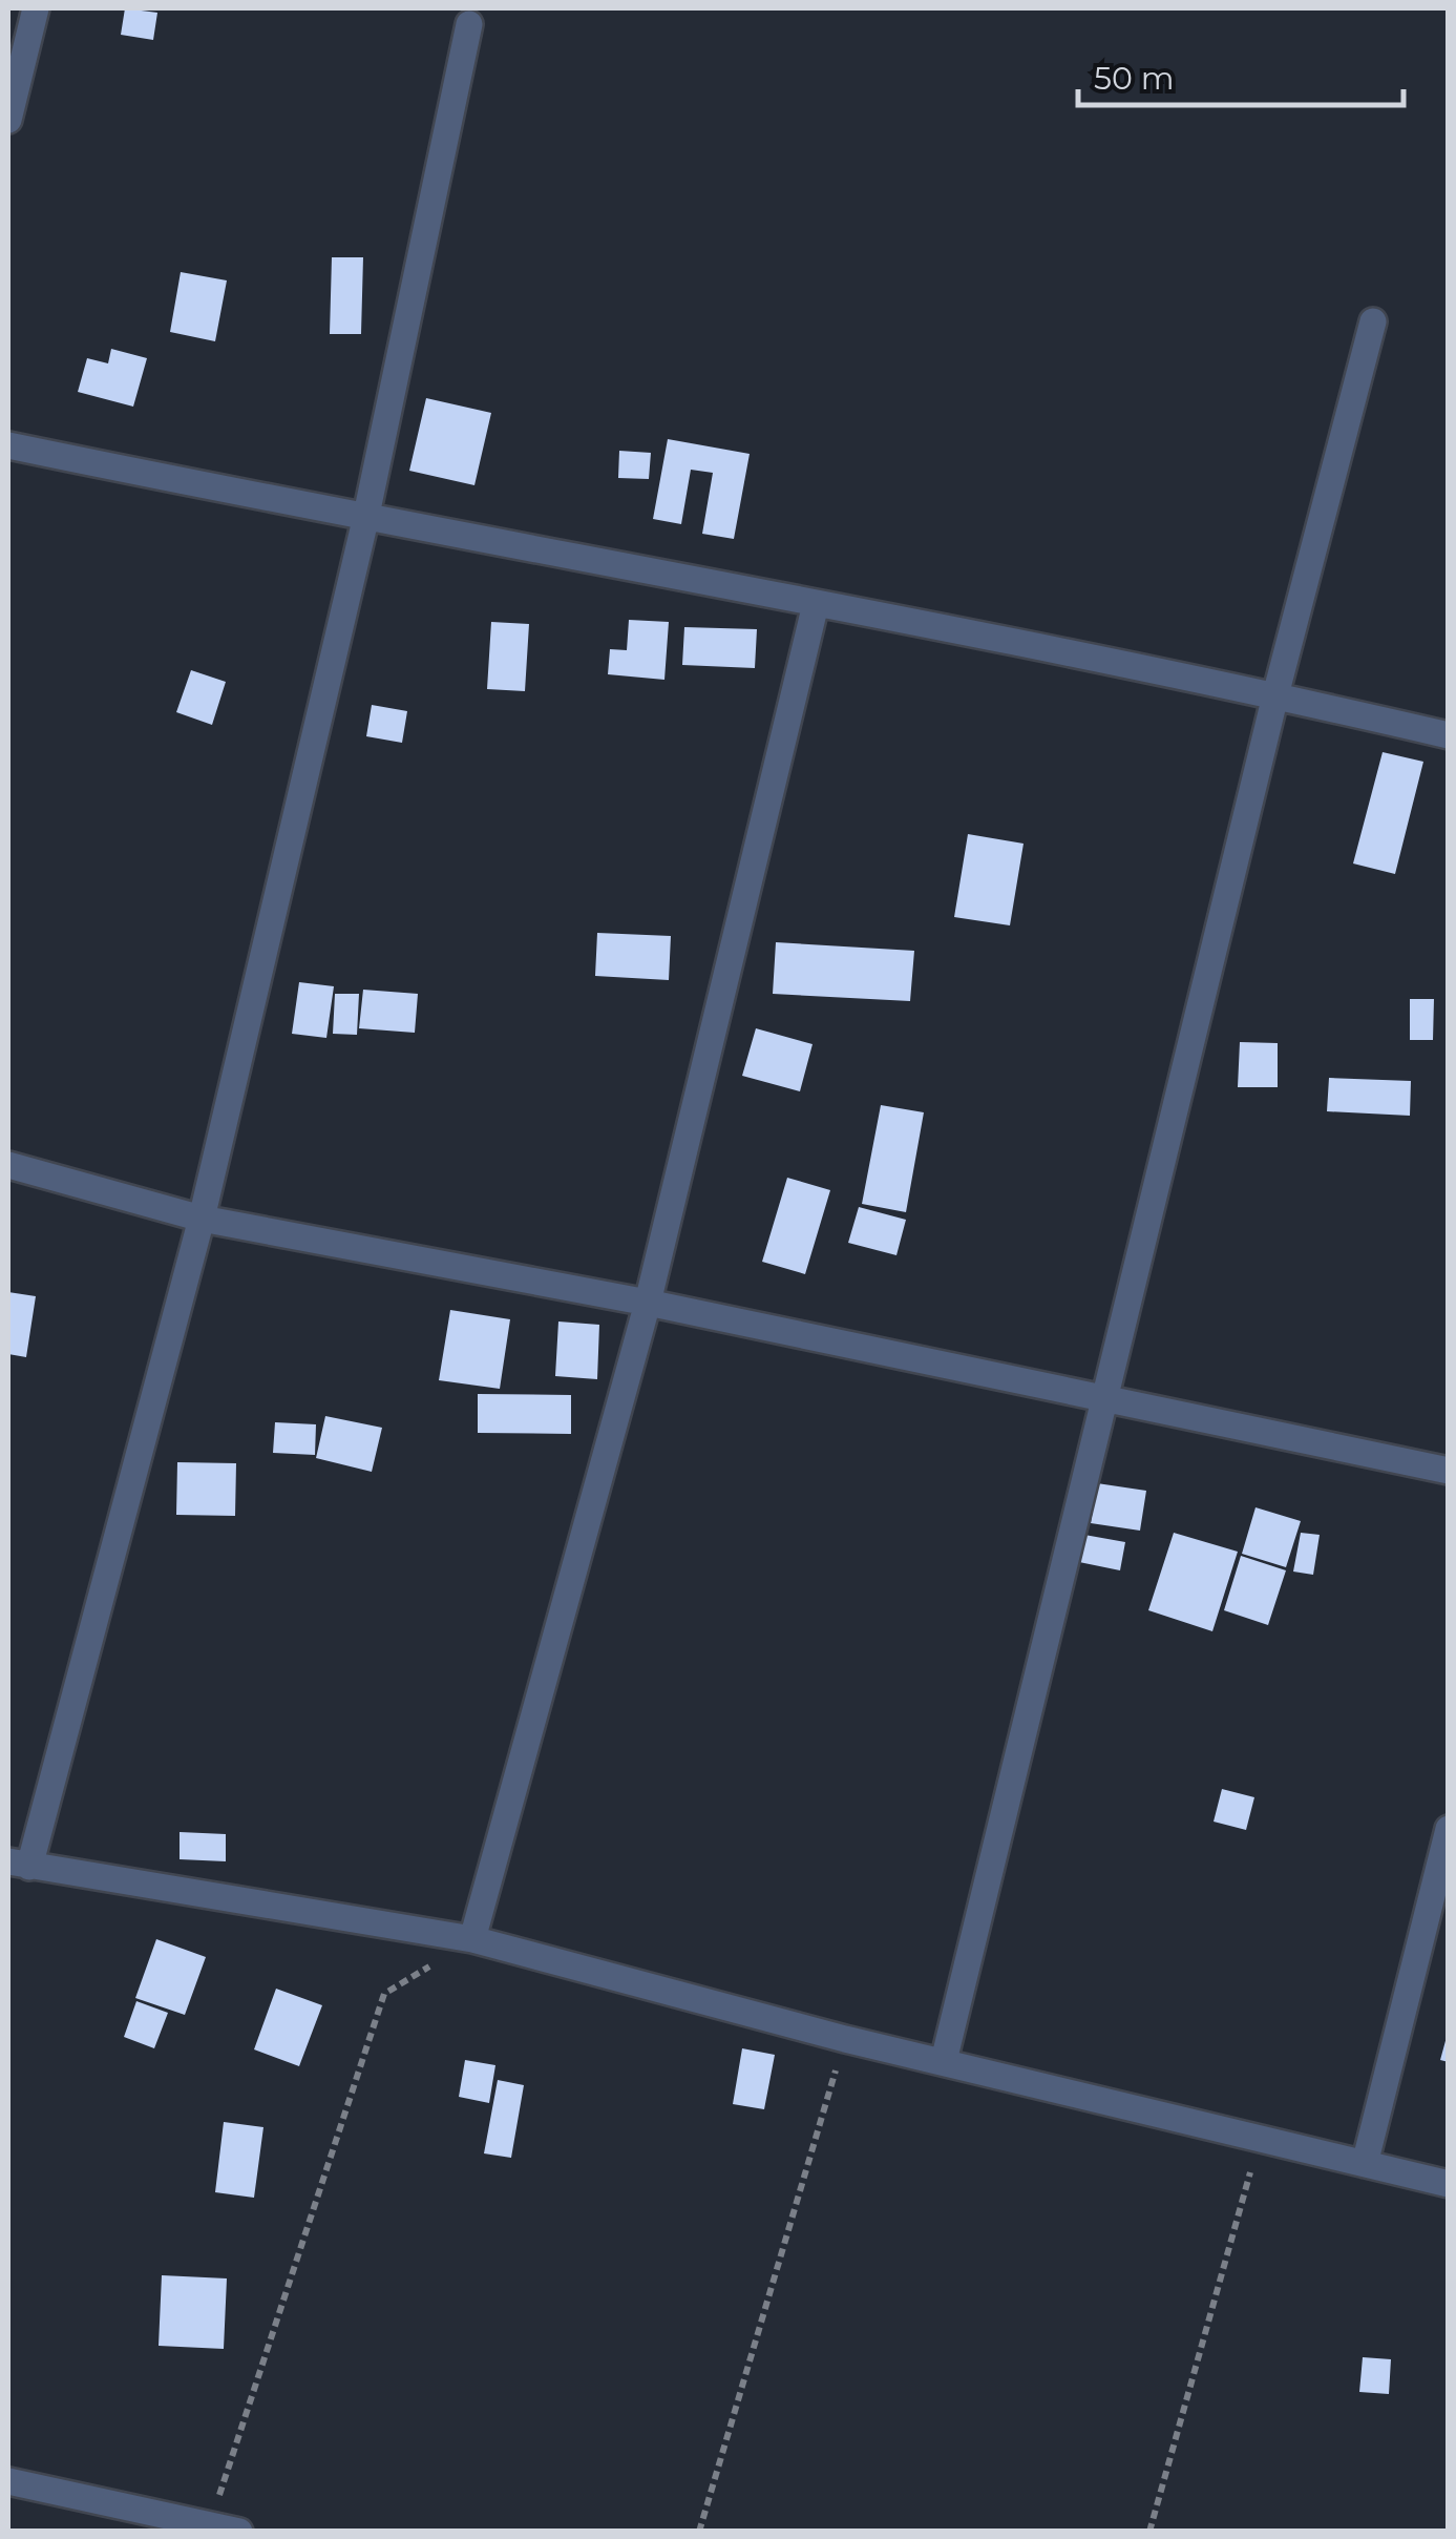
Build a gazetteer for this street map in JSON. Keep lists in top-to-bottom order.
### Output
{
  "scale_bar": "50 m"
}
